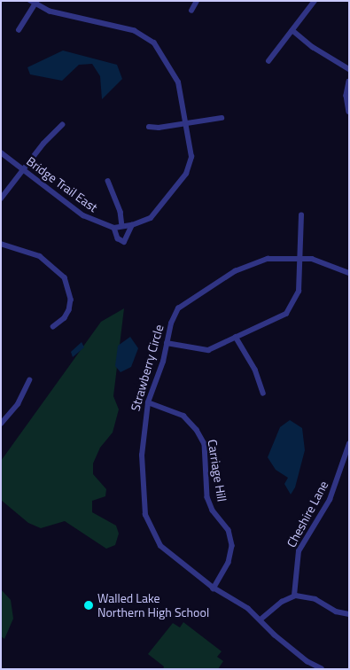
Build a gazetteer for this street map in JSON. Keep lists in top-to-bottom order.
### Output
{
  "streets": {
    "street": [
      "Bridge Trail East",
      "Strawberry Circle",
      "Carriage Hill",
      "Cheshire Lane"
    ]
  },
  "crossings": [
    ["Strawberry Circle", "Carriage Hill"]
  ],
  "places": ["Walled Lake Northern High School"]
}
